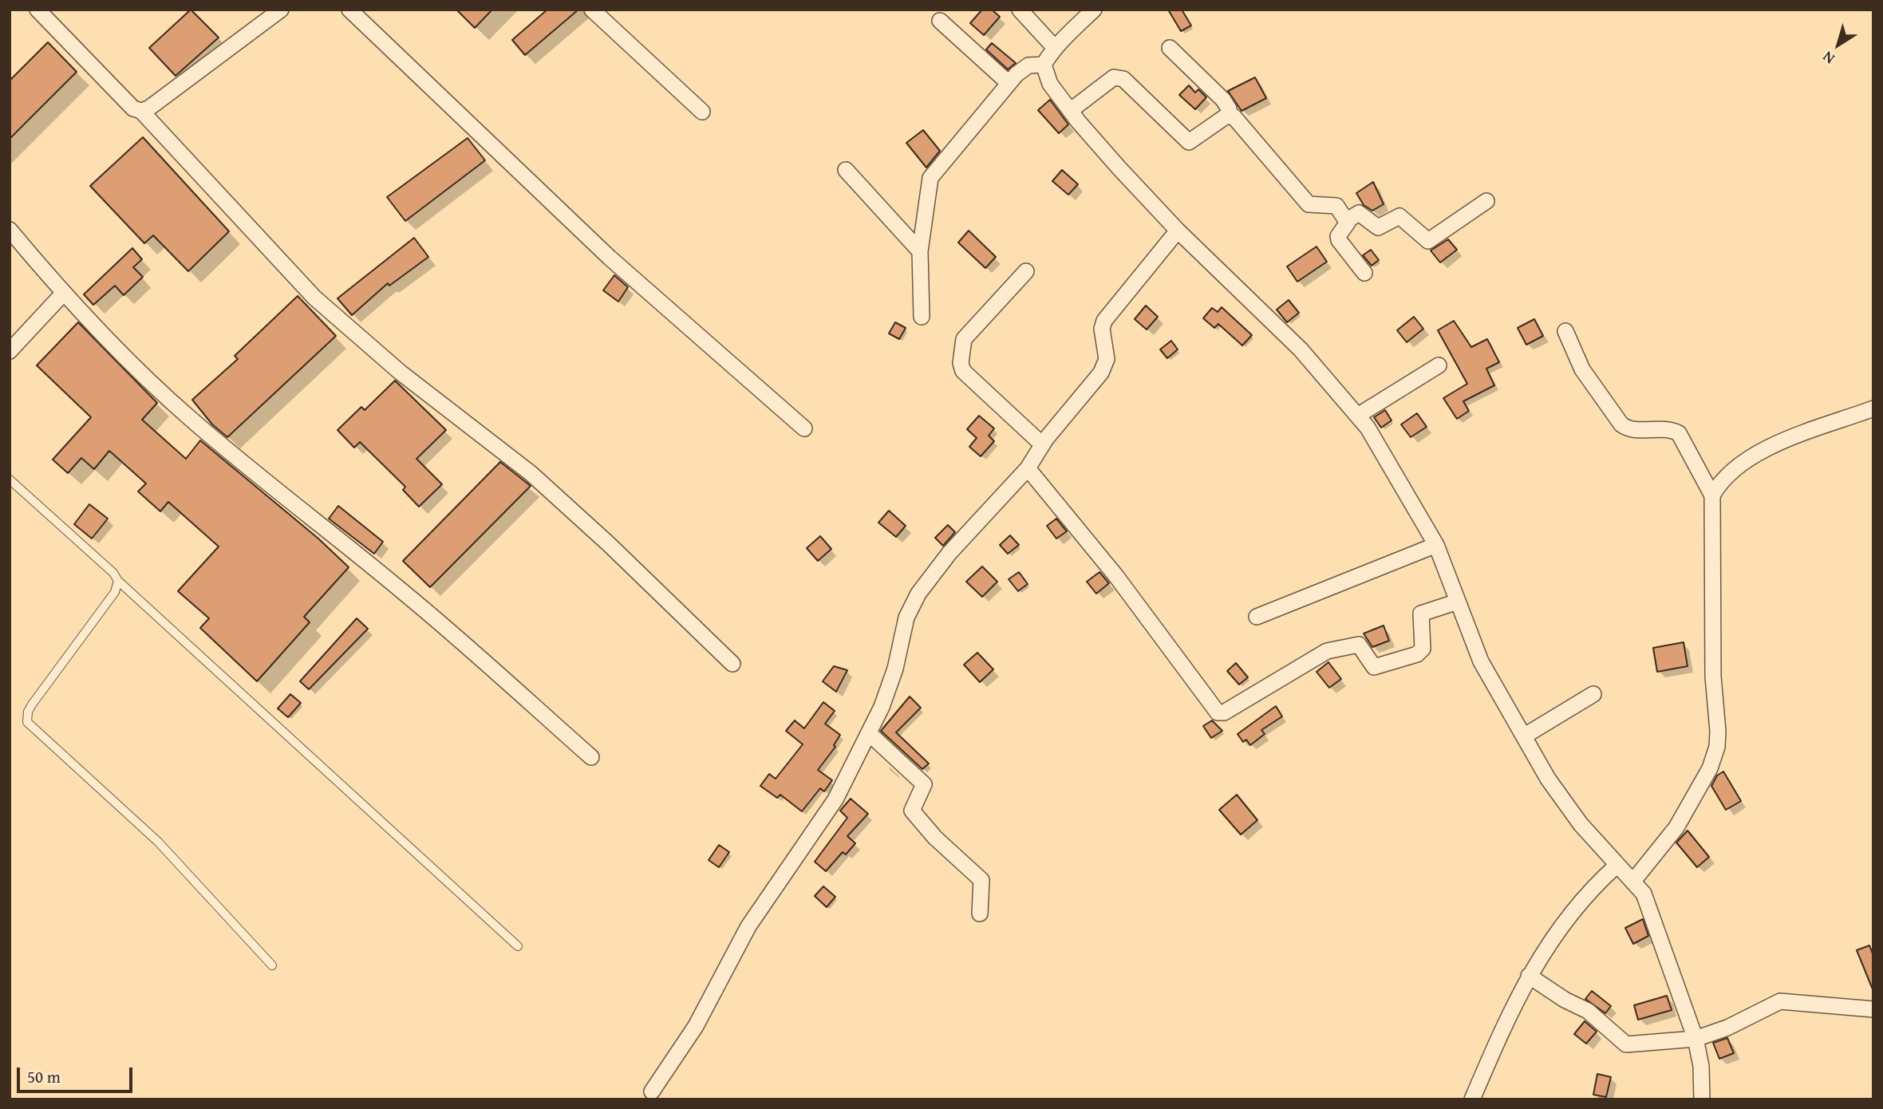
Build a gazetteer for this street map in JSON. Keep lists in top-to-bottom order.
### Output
{
  "scale_bar": "50 m",
  "north": "bottom left"
}
